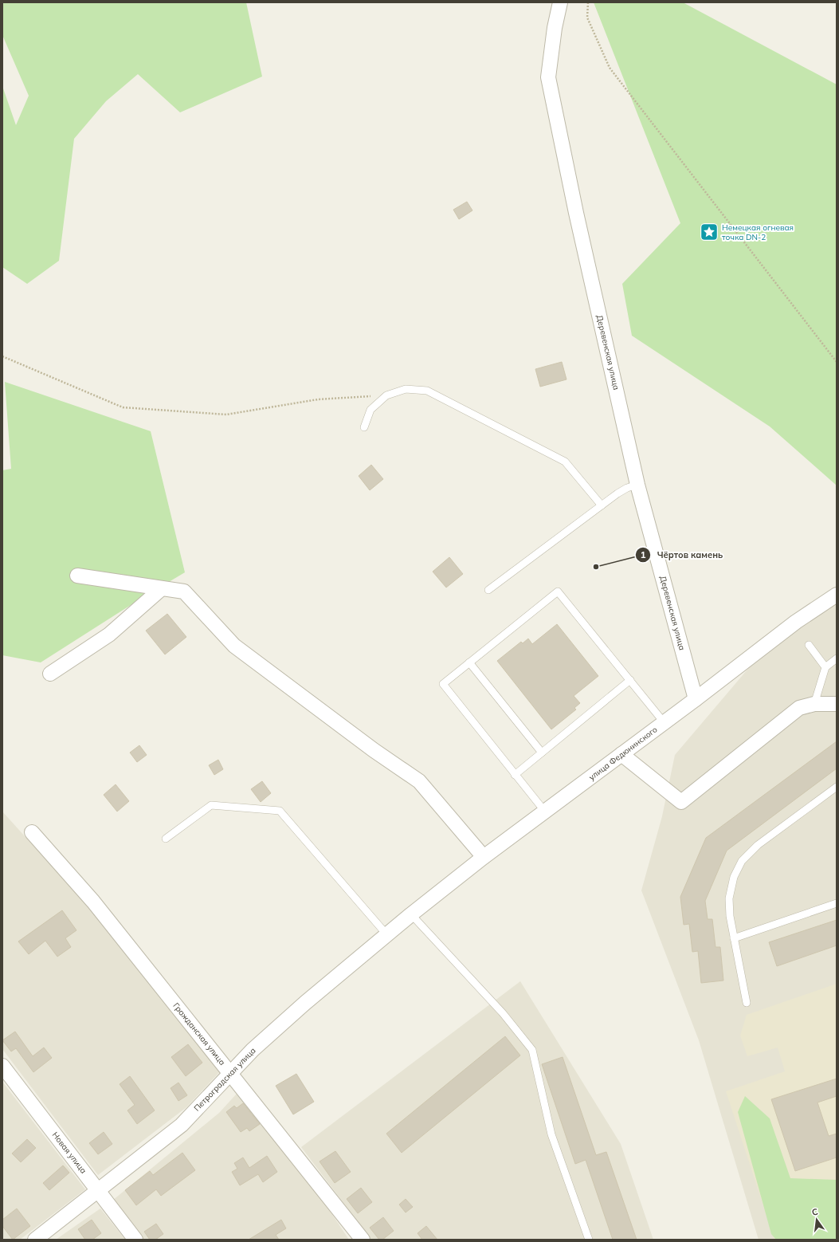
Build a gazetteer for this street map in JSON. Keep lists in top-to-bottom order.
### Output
{
  "streets": {
    "street": [
      "Деревенская улица",
      "улица Федюнинского",
      "Гражданская улица",
      "Петроградская улица",
      "Новая улица"
    ]
  },
  "crossings": [
    ["Деревенская улица", "улица Федюнинского"],
    ["улица Федюнинского", "Петроградская улица"],
    ["Гражданская улица", "Петроградская улица"],
    ["Петроградская улица", "Новая улица"]
  ],
  "places": {
    "place": ["Немецкая огневая точка DN-2"],
    "other": ["Чёртов камень"]
  },
  "north": "top"
}
